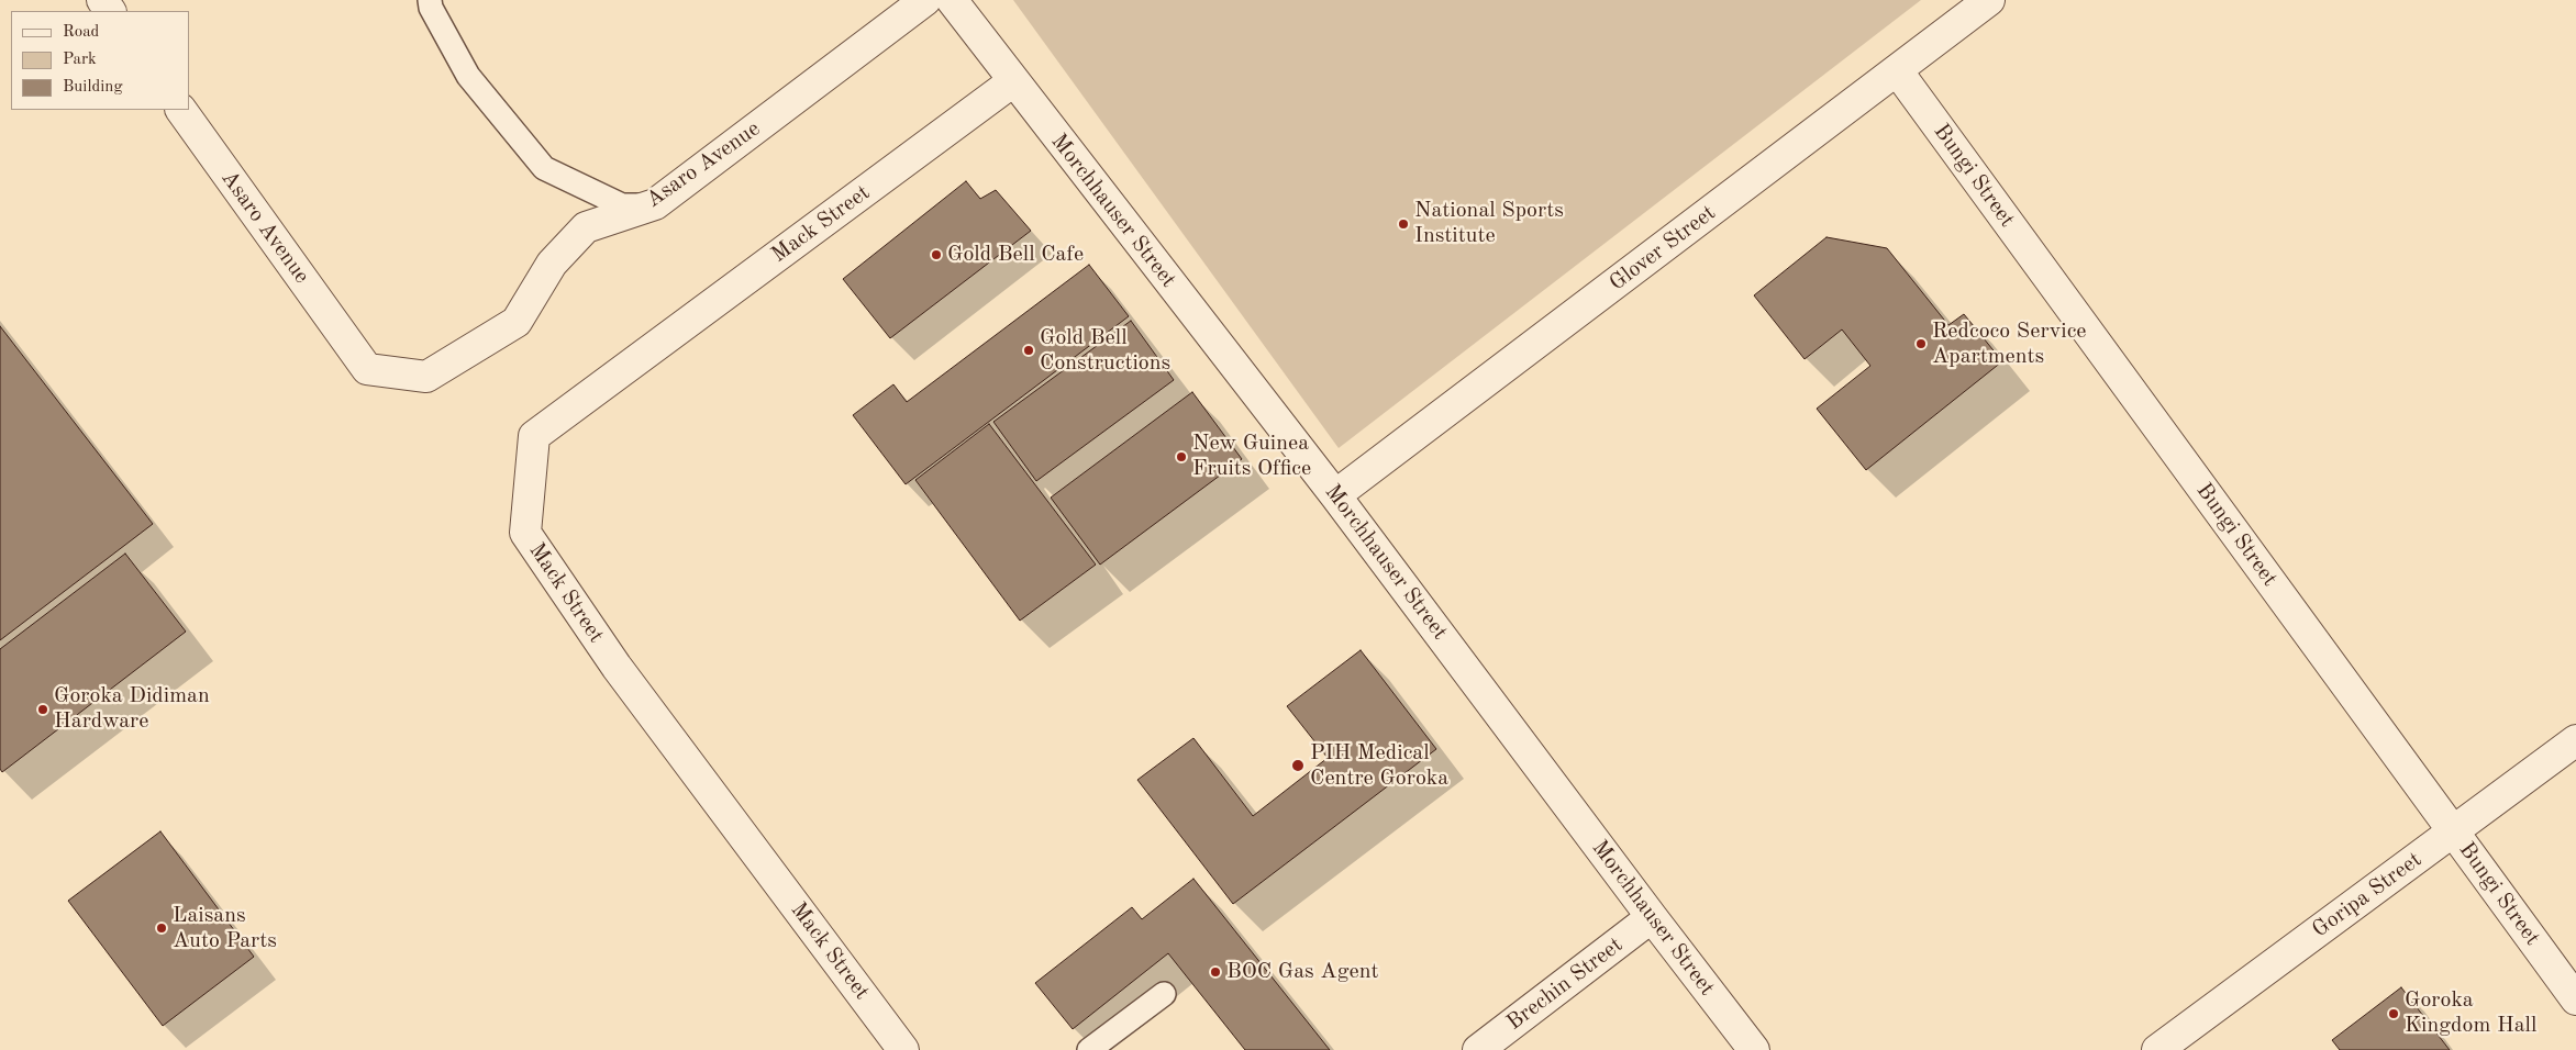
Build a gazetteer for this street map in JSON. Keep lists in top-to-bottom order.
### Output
{
  "streets": {
    "street": [
      "Asaro Avenue",
      "Bungi Street",
      "Morchhauser Street",
      "Mack Street",
      "Glover Street",
      "Goripa Street",
      "Brechin Street"
    ]
  },
  "crossings": [
    ["Bungi Street", "Glover Street"],
    ["Bungi Street", "Goripa Street"],
    ["Morchhauser Street", "Mack Street"],
    ["Morchhauser Street", "Glover Street"],
    ["Morchhauser Street", "Brechin Street"]
  ],
  "places": [
    "National Sports Institute",
    "Gold Bell Cafe",
    "Redcoco Service Apartments",
    "Gold Bell Constructions",
    "New Guinea Fruits Office",
    "Goroka Didiman Hardware",
    "PIH Medical Centre Goroka",
    "Laisans Auto Parts",
    "BOC Gas Agent",
    "Goroka Kingdom Hall"
  ],
  "legend": ["Road", "Park", "Building"]
}
